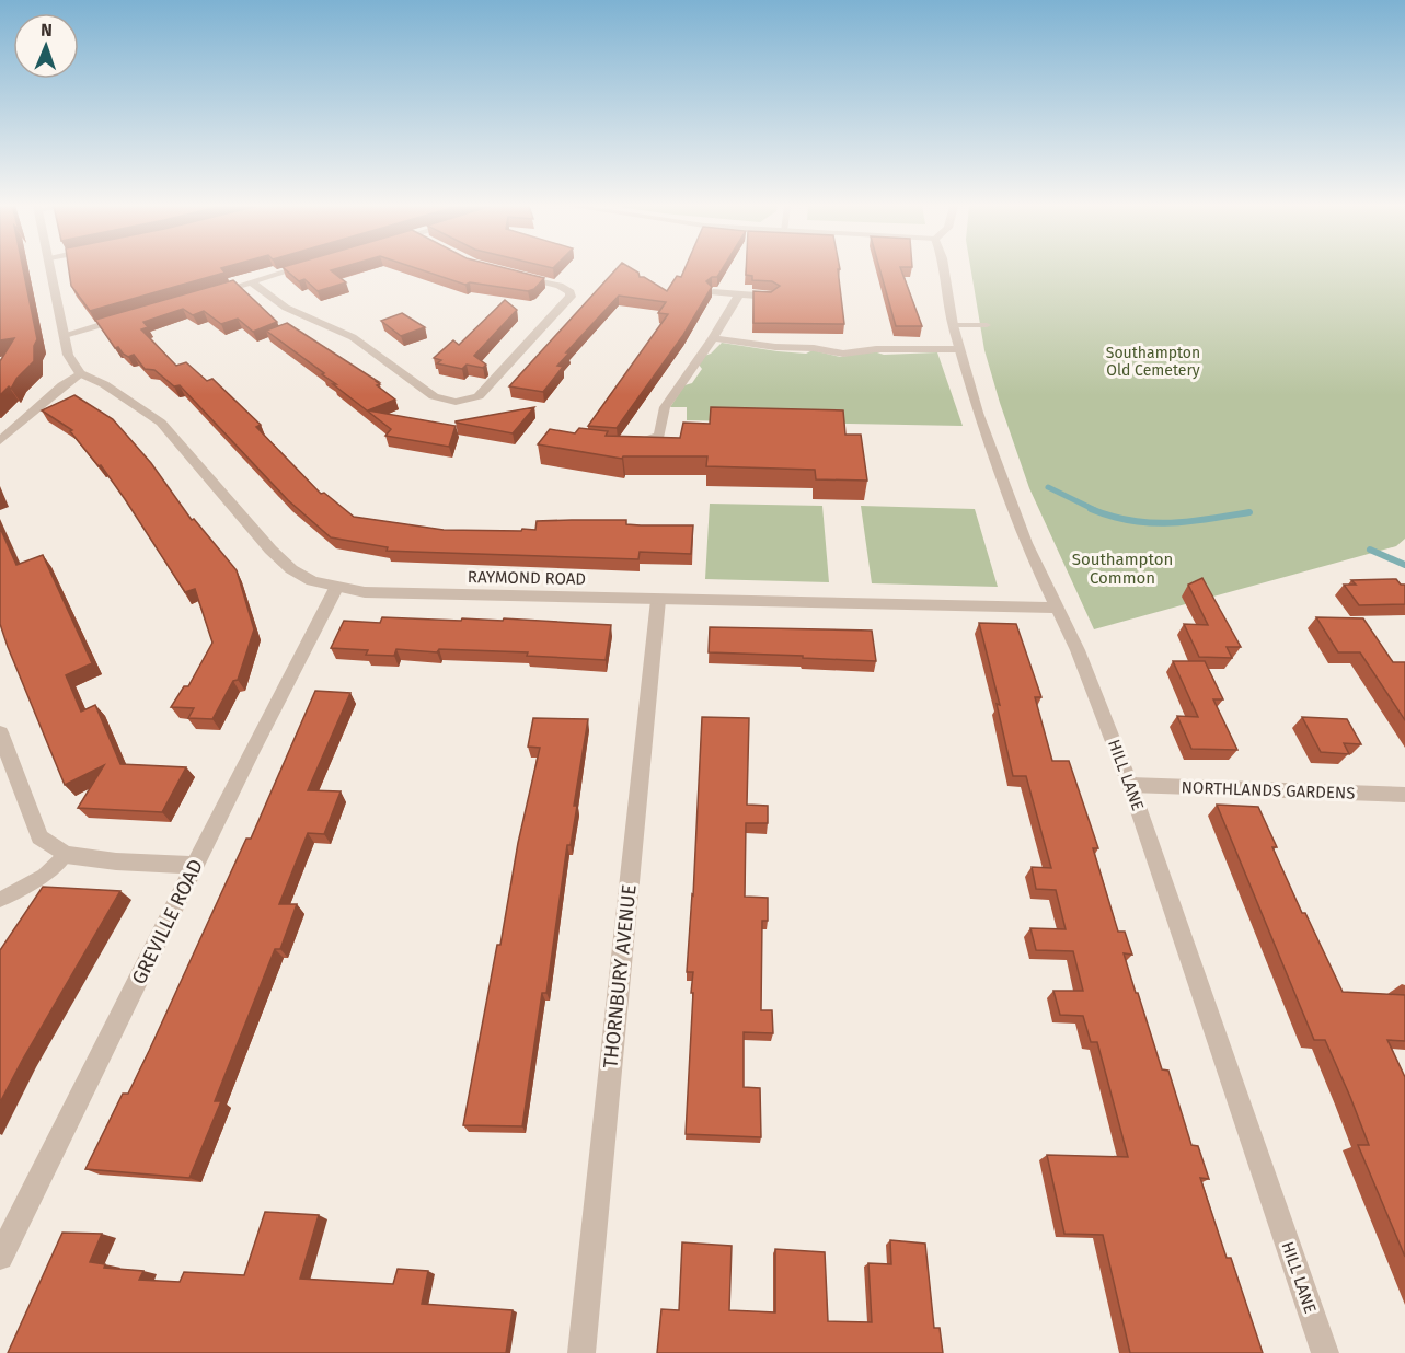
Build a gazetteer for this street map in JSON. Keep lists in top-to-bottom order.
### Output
{
  "streets": {
    "street": [
      "RAYMOND ROAD",
      "HILL LANE",
      "NORTHLANDS GARDENS",
      "GREVILLE ROAD",
      "THORNBURY AVENUE"
    ]
  },
  "crossings": [
    ["RAYMOND ROAD", "HILL LANE"],
    ["RAYMOND ROAD", "GREVILLE ROAD"],
    ["RAYMOND ROAD", "THORNBURY AVENUE"],
    ["HILL LANE", "NORTHLANDS GARDENS"]
  ],
  "parks": ["Southampton Old Cemetery", "Southampton Common"],
  "north": "top"
}
